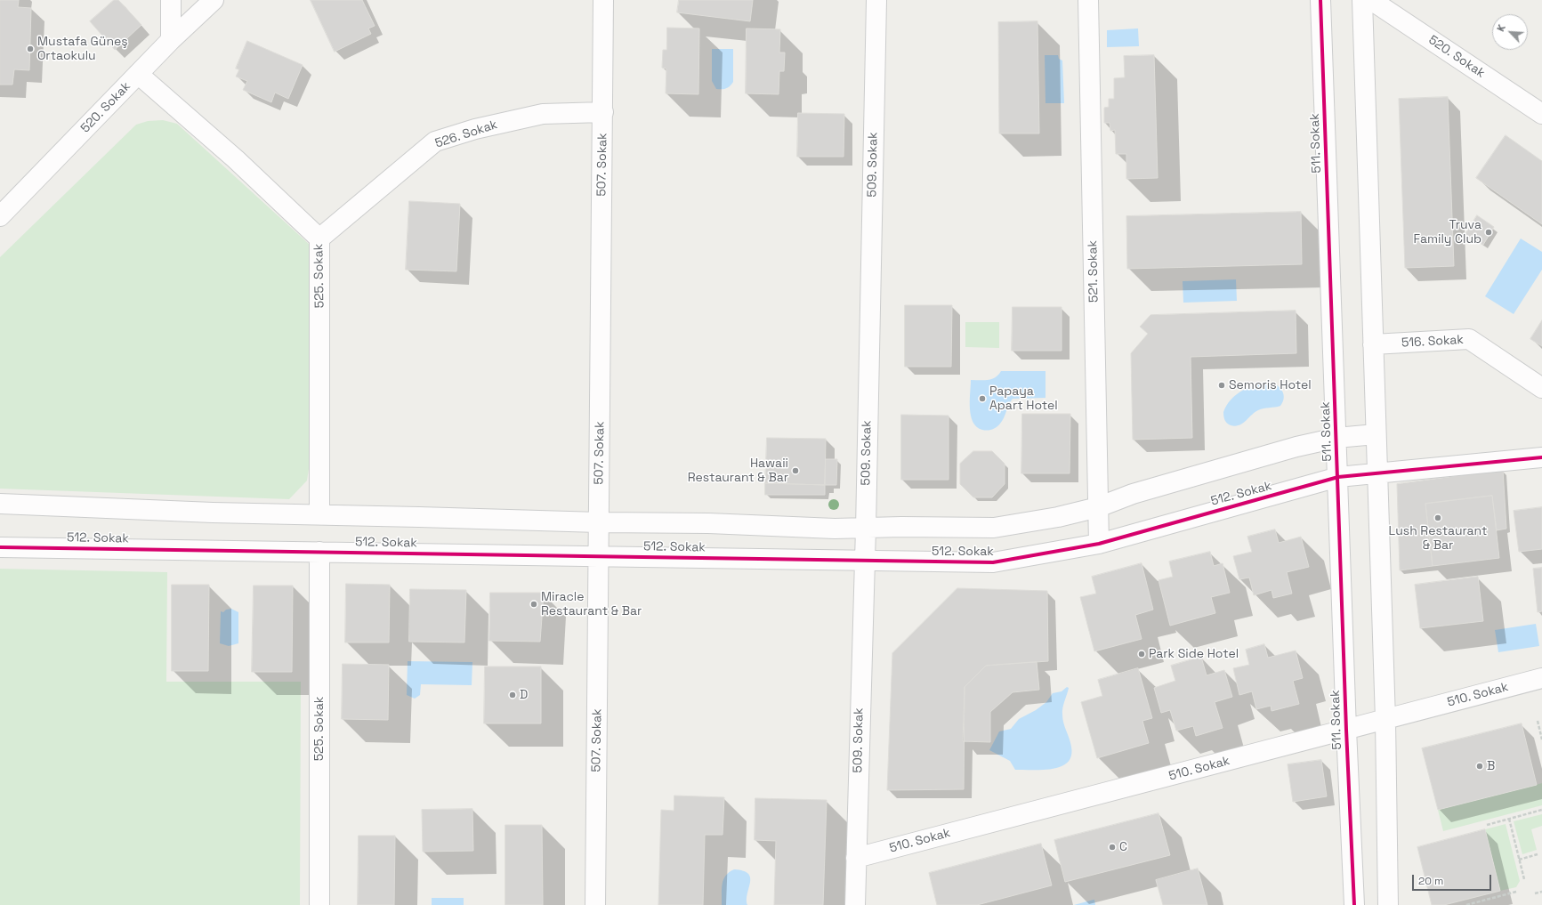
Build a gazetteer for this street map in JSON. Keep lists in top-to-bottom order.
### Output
{
  "streets": {
    "street": [
      "520. Sokak",
      "526. Sokak",
      "511. Sokak",
      "507. Sokak",
      "509. Sokak",
      "521. Sokak",
      "525. Sokak",
      "516. Sokak",
      "512. Sokak",
      "510. Sokak"
    ]
  },
  "crossings": [
    ["520. Sokak", "525. Sokak"],
    ["526. Sokak", "507. Sokak"],
    ["526. Sokak", "525. Sokak"],
    ["511. Sokak", "512. Sokak"],
    ["511. Sokak", "510. Sokak"],
    ["507. Sokak", "512. Sokak"],
    ["509. Sokak", "512. Sokak"],
    ["509. Sokak", "510. Sokak"],
    ["521. Sokak", "512. Sokak"],
    ["525. Sokak", "512. Sokak"]
  ],
  "places": [
    "Mustafa Güneş Ortaokulu",
    "Truva Family Club",
    "Semoris Hotel",
    "Papaya Apart Hotel",
    "Hawaii Restaurant & Bar",
    "Lush Restaurant & Bar",
    "Miracle Restaurant & Bar",
    "Park Side Hotel",
    "D",
    "B",
    "C"
  ],
  "scale_bar": "20 m",
  "north": "top left"
}
